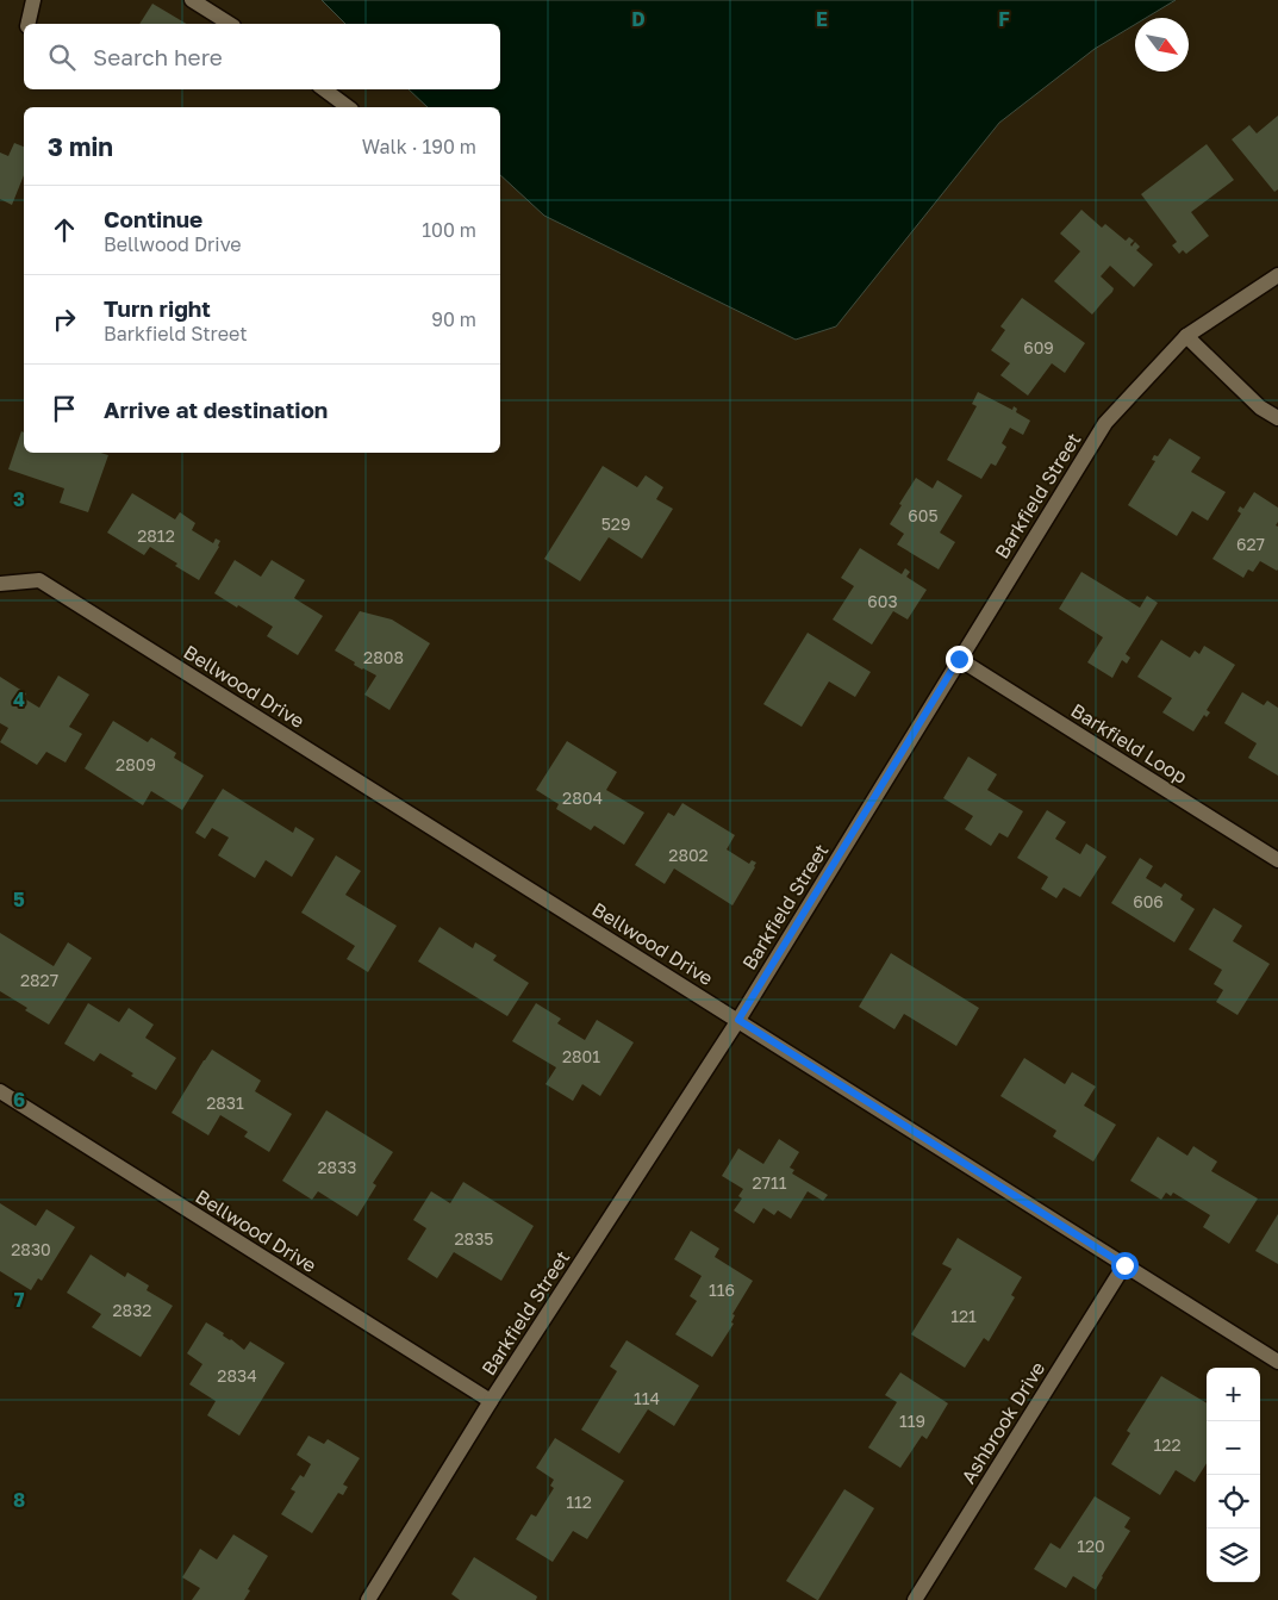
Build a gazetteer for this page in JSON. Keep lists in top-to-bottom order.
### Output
{
  "streets": {
    "street": [
      "Barkfield Street",
      "Bellwood Drive",
      "Barkfield Loop",
      "Ashbrook Drive"
    ]
  },
  "crossings": [
    ["Barkfield Street", "Bellwood Drive"],
    ["Barkfield Street", "Barkfield Loop"],
    ["Bellwood Drive", "Ashbrook Drive"]
  ],
  "house_numbers": [
    "609",
    "605",
    "529",
    "2812",
    "627",
    "603",
    "2808",
    "2809",
    "2804",
    "2802",
    "606",
    "2827",
    "2801",
    "2831",
    "2833",
    "2711",
    "2835",
    "2830",
    "116",
    "2832",
    "121",
    "2834",
    "114",
    "119",
    "122",
    "112",
    "120"
  ],
  "north": "bottom right",
  "page": {
    "search": "Search here",
    "heading": ["3 min", "Walk · 190 m"],
    "list": [
      ["Continue", "Bellwood Drive", "100 m"],
      ["Turn right", "Barkfield Street", "90 m"],
      "Arrive at destination"
    ],
    "map_buttons": ["+", "−"]
  },
  "grid": {
    "columns": ["D", "E", "F"],
    "rows": [
      "3",
      "4",
      "5",
      "6",
      "7",
      "8"
    ]
  }
}
